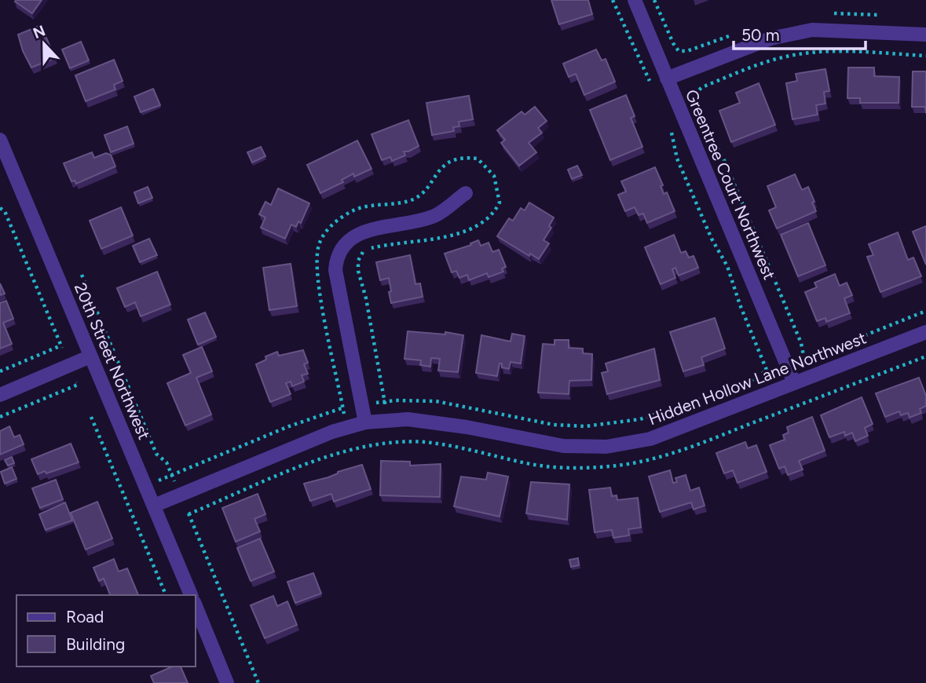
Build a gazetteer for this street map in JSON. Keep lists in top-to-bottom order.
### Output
{
  "streets": {
    "street": ["Greentree Court Northwest", "20th Street Northwest", "Hidden Hollow Lane Northwest"]
  },
  "crossings": [
    ["Greentree Court Northwest", "Hidden Hollow Lane Northwest"],
    ["20th Street Northwest", "Hidden Hollow Lane Northwest"]
  ],
  "legend": ["Road", "Building"],
  "scale_bar": "50 m",
  "north": "top"
}
